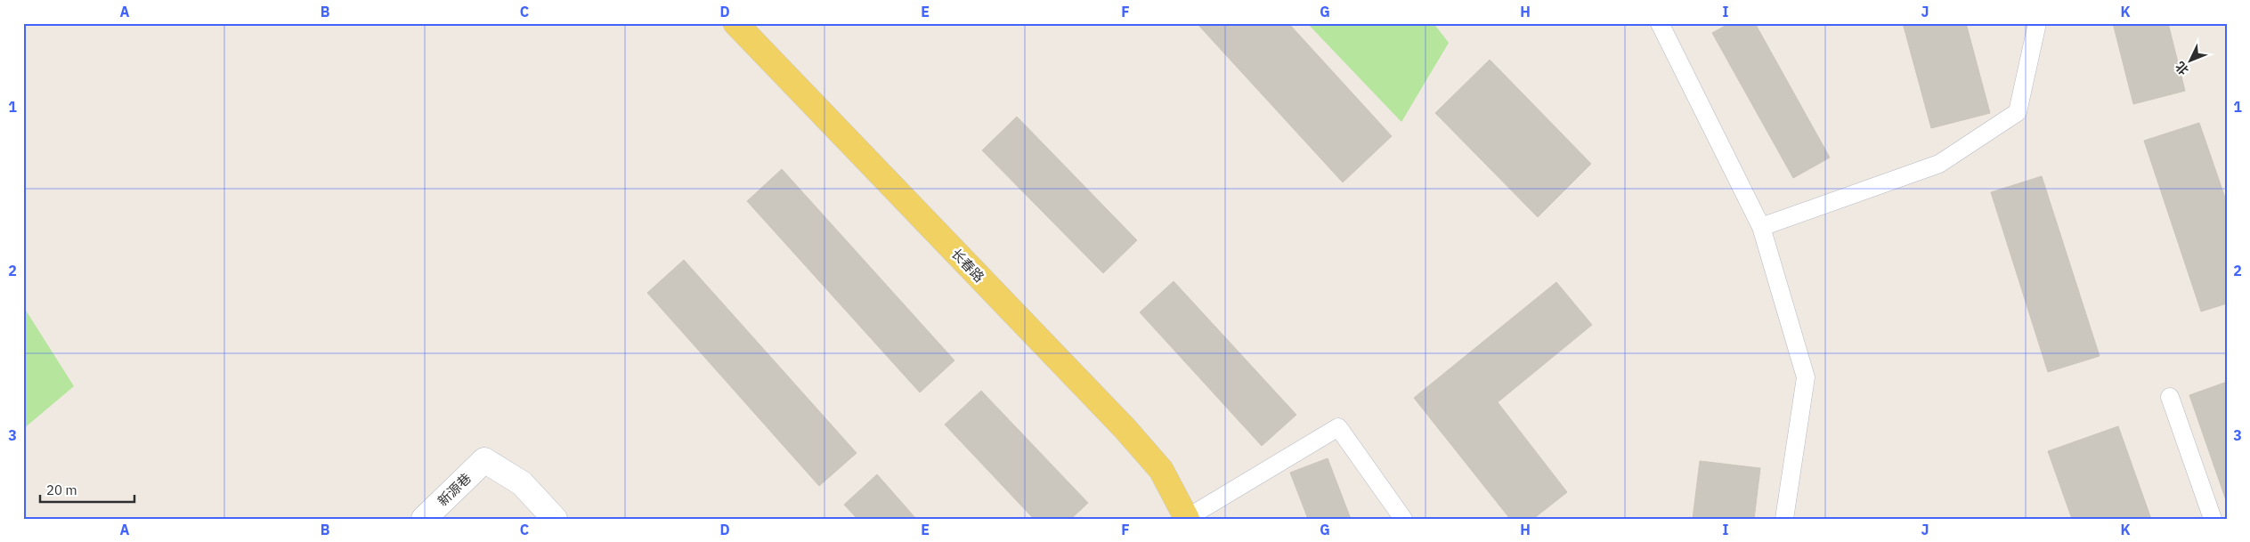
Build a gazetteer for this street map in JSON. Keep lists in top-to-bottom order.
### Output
{
  "streets": {
    "main road": ["长春路"],
    "street": ["新源巷"]
  },
  "scale_bar": "20 m",
  "north": "bottom left",
  "grid": {
    "columns": [
      "A",
      "B",
      "C",
      "D",
      "E",
      "F",
      "G",
      "H",
      "I",
      "J",
      "K"
    ],
    "rows": ["1", "2", "3"]
  }
}
